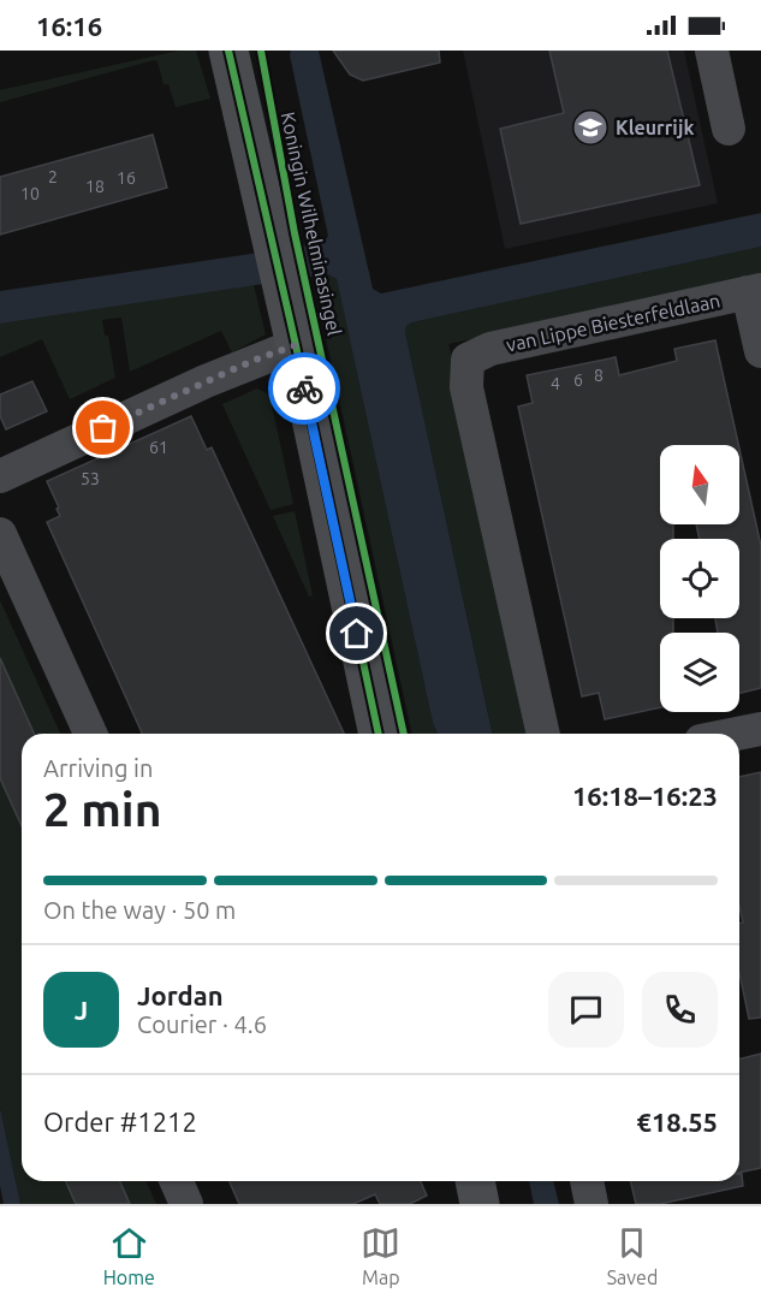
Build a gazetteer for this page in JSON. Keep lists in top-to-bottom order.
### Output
{
  "streets": {
    "street": ["Koningin Wilhelminasingel", "van Lippe Biesterfeldlaan"]
  },
  "places": {
    "school or university": ["Kleurrijk"]
  },
  "house_numbers": [
    "2",
    "16",
    "18",
    "10",
    "8",
    "6",
    "4",
    "61",
    "53"
  ],
  "north": "top",
  "page": {
    "status": "16:16",
    "heading": ["2 min", "Arriving in", "16:18–16:23"],
    "panel": [
      "Jordan",
      "Courier · 4.6",
      "Order #1212",
      "€18.55"
    ],
    "bar": "On the way · 50 m",
    "round": "J",
    "tabs": ["Home", "Map", "Saved"]
  }
}
